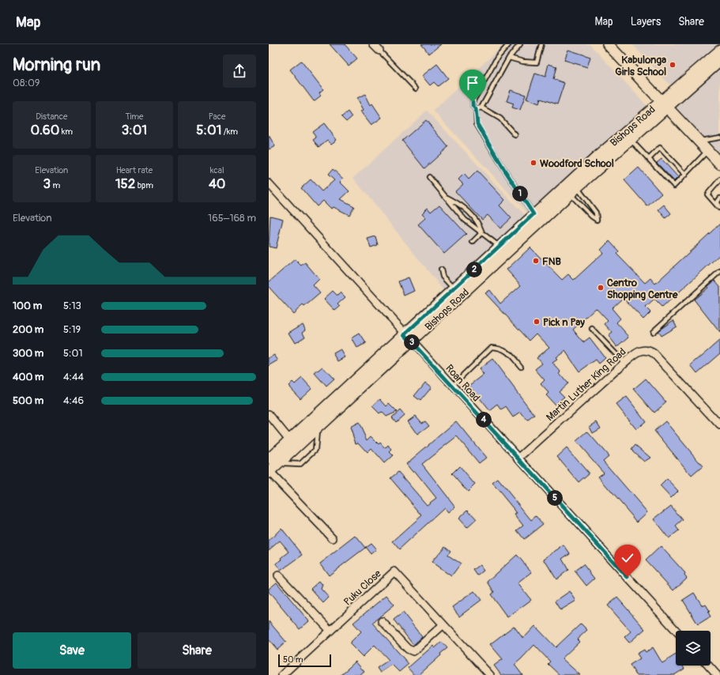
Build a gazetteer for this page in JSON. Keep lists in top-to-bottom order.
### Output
{
  "streets": {
    "main road": ["Bishops Road"],
    "street": ["Roan Road", "Martin Luther King Road", "Puku Close"]
  },
  "crossings": [
    ["Bishops Road", "Roan Road"],
    ["Roan Road", "Martin Luther King Road"]
  ],
  "places": [
    "Kabulonga Girls School",
    "Woodford School",
    "FNB",
    "Centro Shopping Centre",
    "Pick n Pay"
  ],
  "scale_bar": "50 m",
  "page": {
    "header": "Map",
    "nav": ["Map", "Layers", "Share"],
    "heading": ["Morning run", "08:09"],
    "stats": [
      ["Distance", "0.60 km"],
      ["Time", "3:01"],
      ["Pace", "5:01 /km"],
      ["Elevation", "3 m"],
      ["Heart rate", "152 bpm"],
      ["kcal", "40"]
    ],
    "pins": [
      "1",
      "2",
      "3",
      "4",
      "5"
    ],
    "chart": ["Elevation", "165–168 m"],
    "list": [
      {
        "name": "100 m",
        "note": "5:13"
      },
      {
        "name": "200 m",
        "note": "5:19"
      },
      {
        "name": "300 m",
        "note": "5:01"
      },
      {
        "name": "400 m",
        "note": "4:44"
      },
      {
        "name": "500 m",
        "note": "4:46"
      }
    ],
    "buttons": ["Save", "Share"],
    "scale": "50 m"
  }
}
